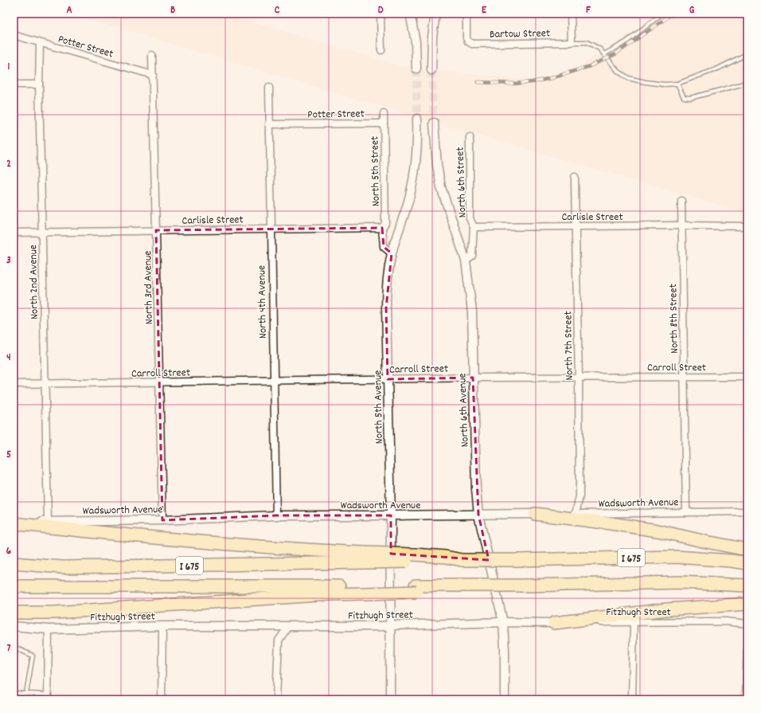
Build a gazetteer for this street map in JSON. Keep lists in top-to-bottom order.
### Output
{
  "streets": {
    "highway": ["I 675"],
    "street": [
      "Bartow Street",
      "Potter Street",
      "North 5th Street",
      "North 6th Street",
      "Carlisle Street",
      "North 2nd Avenue",
      "North 3rd Avenue",
      "North 4th Avenue",
      "North 8th Street",
      "North 7th Street",
      "Carroll Street",
      "North 5th Avenue",
      "North 6th Avenue",
      "Wadsworth Avenue",
      "Fitzhugh Street"
    ]
  },
  "crossings": [
    ["Potter Street", "North 5th Street"],
    ["Potter Street", "North 2nd Avenue"],
    ["Potter Street", "North 3rd Avenue"],
    ["Potter Street", "North 4th Avenue"],
    ["North 5th Street", "Carlisle Street"],
    ["North 6th Street", "Carlisle Street"],
    ["Carlisle Street", "North 2nd Avenue"],
    ["Carlisle Street", "North 3rd Avenue"],
    ["Carlisle Street", "North 4th Avenue"],
    ["Carlisle Street", "North 8th Street"],
    ["Carlisle Street", "North 7th Street"],
    ["North 2nd Avenue", "Carroll Street"],
    ["North 2nd Avenue", "Wadsworth Avenue"],
    ["North 3rd Avenue", "Carroll Street"],
    ["North 3rd Avenue", "Wadsworth Avenue"],
    ["North 4th Avenue", "Carroll Street"],
    ["North 4th Avenue", "Wadsworth Avenue"],
    ["North 8th Street", "Carroll Street"],
    ["North 8th Street", "Wadsworth Avenue"],
    ["North 7th Street", "Carroll Street"],
    ["North 7th Street", "Wadsworth Avenue"],
    ["Carroll Street", "North 5th Avenue"],
    ["Carroll Street", "North 6th Avenue"],
    ["North 5th Avenue", "Wadsworth Avenue"],
    ["North 5th Avenue", "Fitzhugh Street"],
    ["North 6th Avenue", "Wadsworth Avenue"],
    ["North 6th Avenue", "Fitzhugh Street"]
  ],
  "grid": {
    "columns": [
      "A",
      "B",
      "C",
      "D",
      "E",
      "F",
      "G"
    ],
    "rows": [
      "1",
      "2",
      "3",
      "4",
      "5",
      "6",
      "7"
    ]
  }
}
